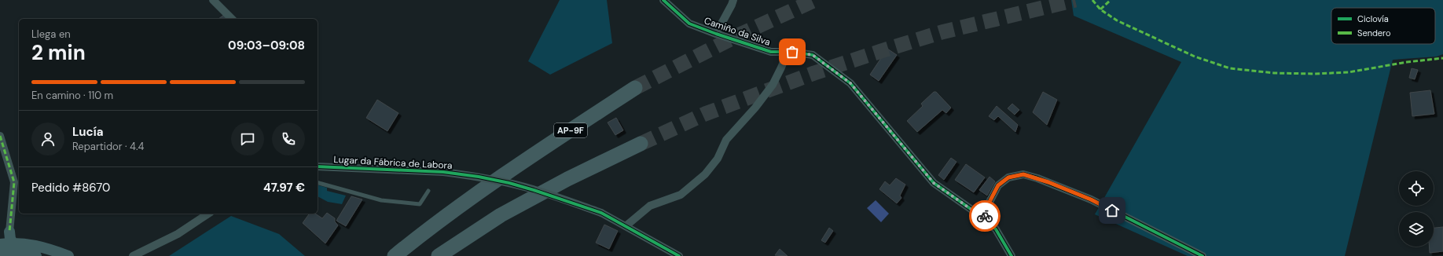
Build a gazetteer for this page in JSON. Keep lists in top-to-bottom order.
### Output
{
  "streets": {
    "highway": ["AP-9F"],
    "street": ["Camiño da Silva", "Lugar da Fábrica de Labora"]
  },
  "legend": ["Ciclovía", "Sendero"],
  "page": {
    "heading": ["2 min", "Llega en", "09:03–09:08"],
    "panel": [
      "Lucía",
      "Repartidor · 4.4",
      "Pedido #8670",
      "47.97 €"
    ],
    "bar": "En camino · 110 m"
  }
}
